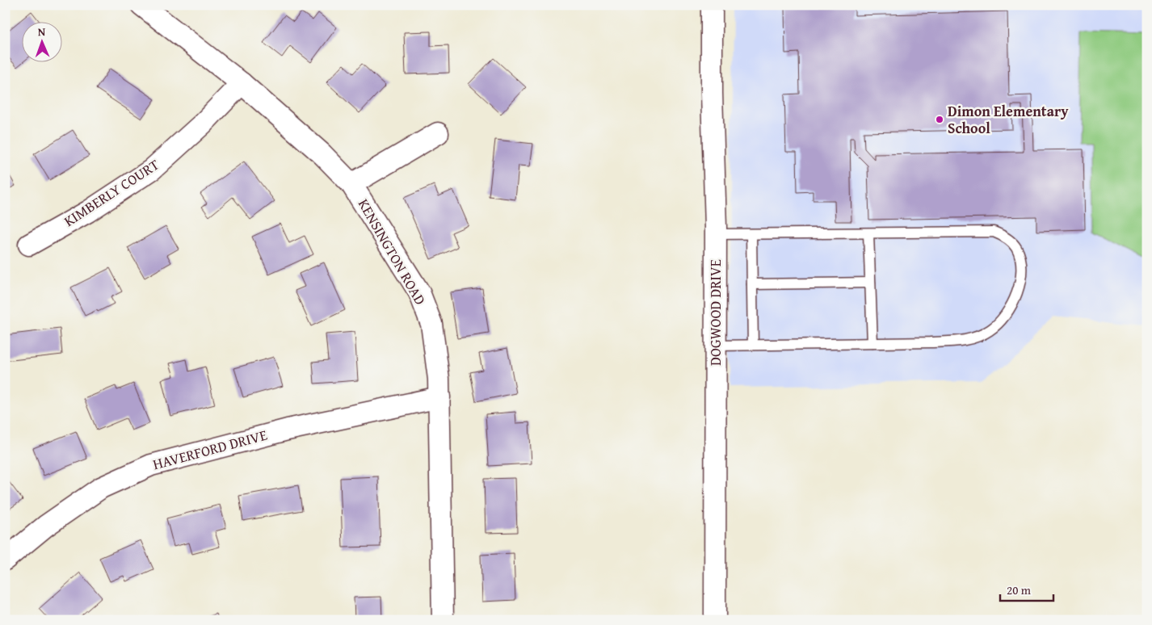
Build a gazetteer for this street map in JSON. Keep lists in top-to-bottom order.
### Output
{
  "streets": {
    "street": [
      "KIMBERLY COURT",
      "KENSINGTON ROAD",
      "DOGWOOD DRIVE",
      "HAVERFORD DRIVE"
    ]
  },
  "crossings": [
    ["KIMBERLY COURT", "KENSINGTON ROAD"],
    ["KENSINGTON ROAD", "HAVERFORD DRIVE"]
  ],
  "places": ["Dimon Elementary School"],
  "scale_bar": "20 m",
  "north": "top"
}
